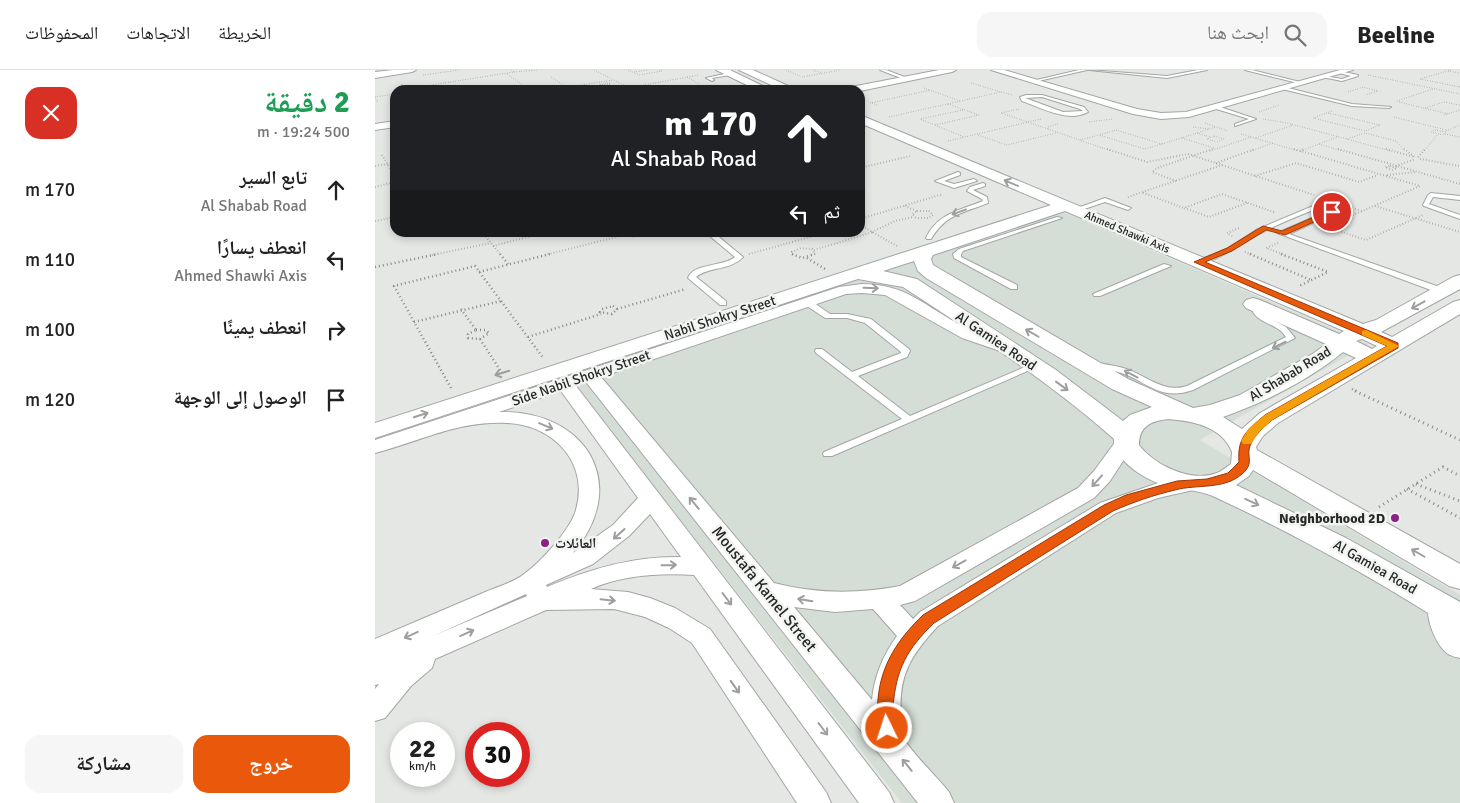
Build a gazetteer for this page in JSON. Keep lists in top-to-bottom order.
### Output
{
  "streets": {
    "street": [
      "Ahmed Shawki Axis",
      "Nabil Shokry Street",
      "Al Gamiea Road",
      "Al Shabab Road",
      "Side Nabil Shokry Street",
      "Moustafa Kamel Street"
    ]
  },
  "crossings": [
    ["Ahmed Shawki Axis", "Nabil Shokry Street"],
    ["Ahmed Shawki Axis", "Al Shabab Road"],
    ["Nabil Shokry Street", "Al Gamiea Road"],
    ["Nabil Shokry Street", "Side Nabil Shokry Street"],
    ["Al Gamiea Road", "Al Shabab Road"],
    ["Al Gamiea Road", "Side Nabil Shokry Street"],
    ["Side Nabil Shokry Street", "Moustafa Kamel Street"]
  ],
  "places": ["Neighborhood 2D", "العائلات"],
  "page": {
    "header": "Beeline",
    "search": "ابحث هنا",
    "nav": ["الخريطة", "الاتجاهات", "المحفوظات"],
    "heading": ["2 دقيقة", "500 m · 19:24"],
    "turn": ["170 m", "Al Shabab Road"],
    "list": [
      {
        "name": "تابع السير",
        "note": "Al Shabab Road",
        "value": "170 m"
      },
      {
        "name": "انعطف يسارًا",
        "note": "Ahmed Shawki Axis",
        "value": "110 m"
      },
      {
        "name": "انعطف يمينًا",
        "value": "100 m"
      },
      {
        "name": "الوصول إلى الوجهة",
        "value": "120 m"
      }
    ],
    "then": "ثم",
    "speed": "22 km/h",
    "limit": "30",
    "buttons": ["خروج", "مشاركة"]
  }
}
